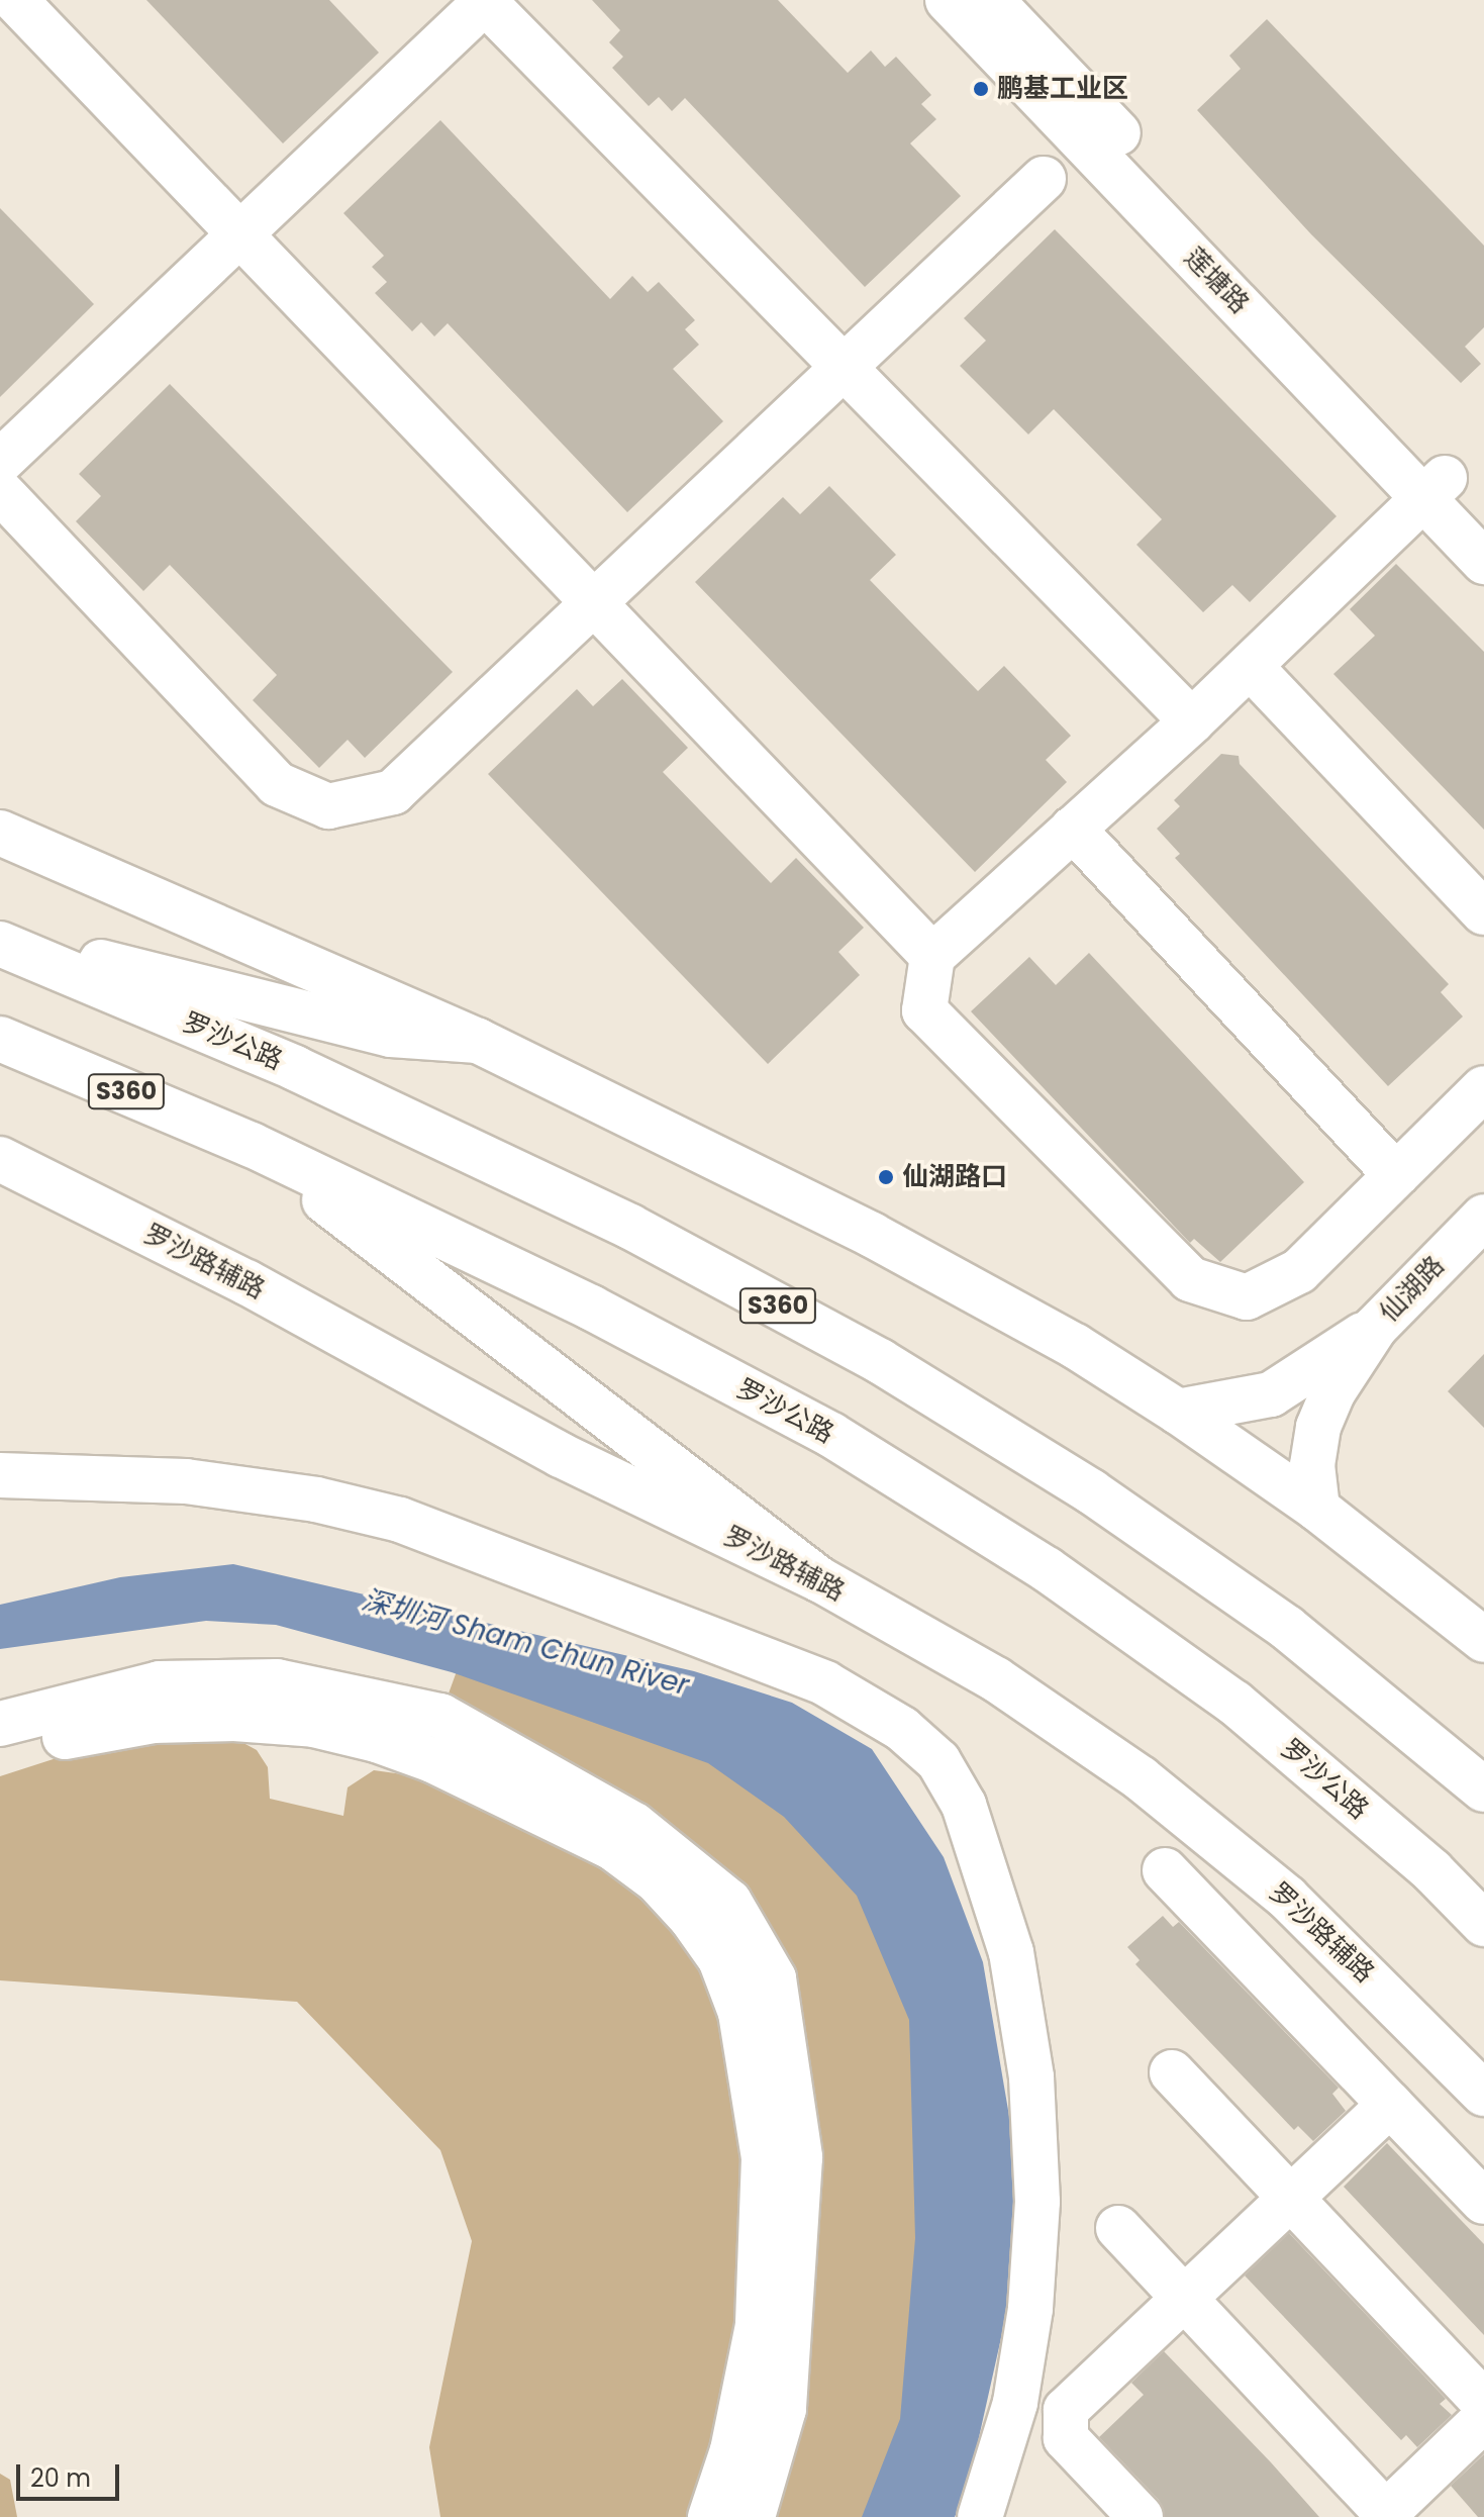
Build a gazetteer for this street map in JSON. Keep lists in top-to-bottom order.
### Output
{
  "streets": {
    "main road": [
      "莲塘路",
      "罗沙公路",
      "S360",
      "罗沙路辅路",
      "仙湖路"
    ]
  },
  "water": ["深圳河 Sham Chun River"],
  "places": ["鹏基工业区", "仙湖路口"],
  "scale_bar": "20 m"
}
